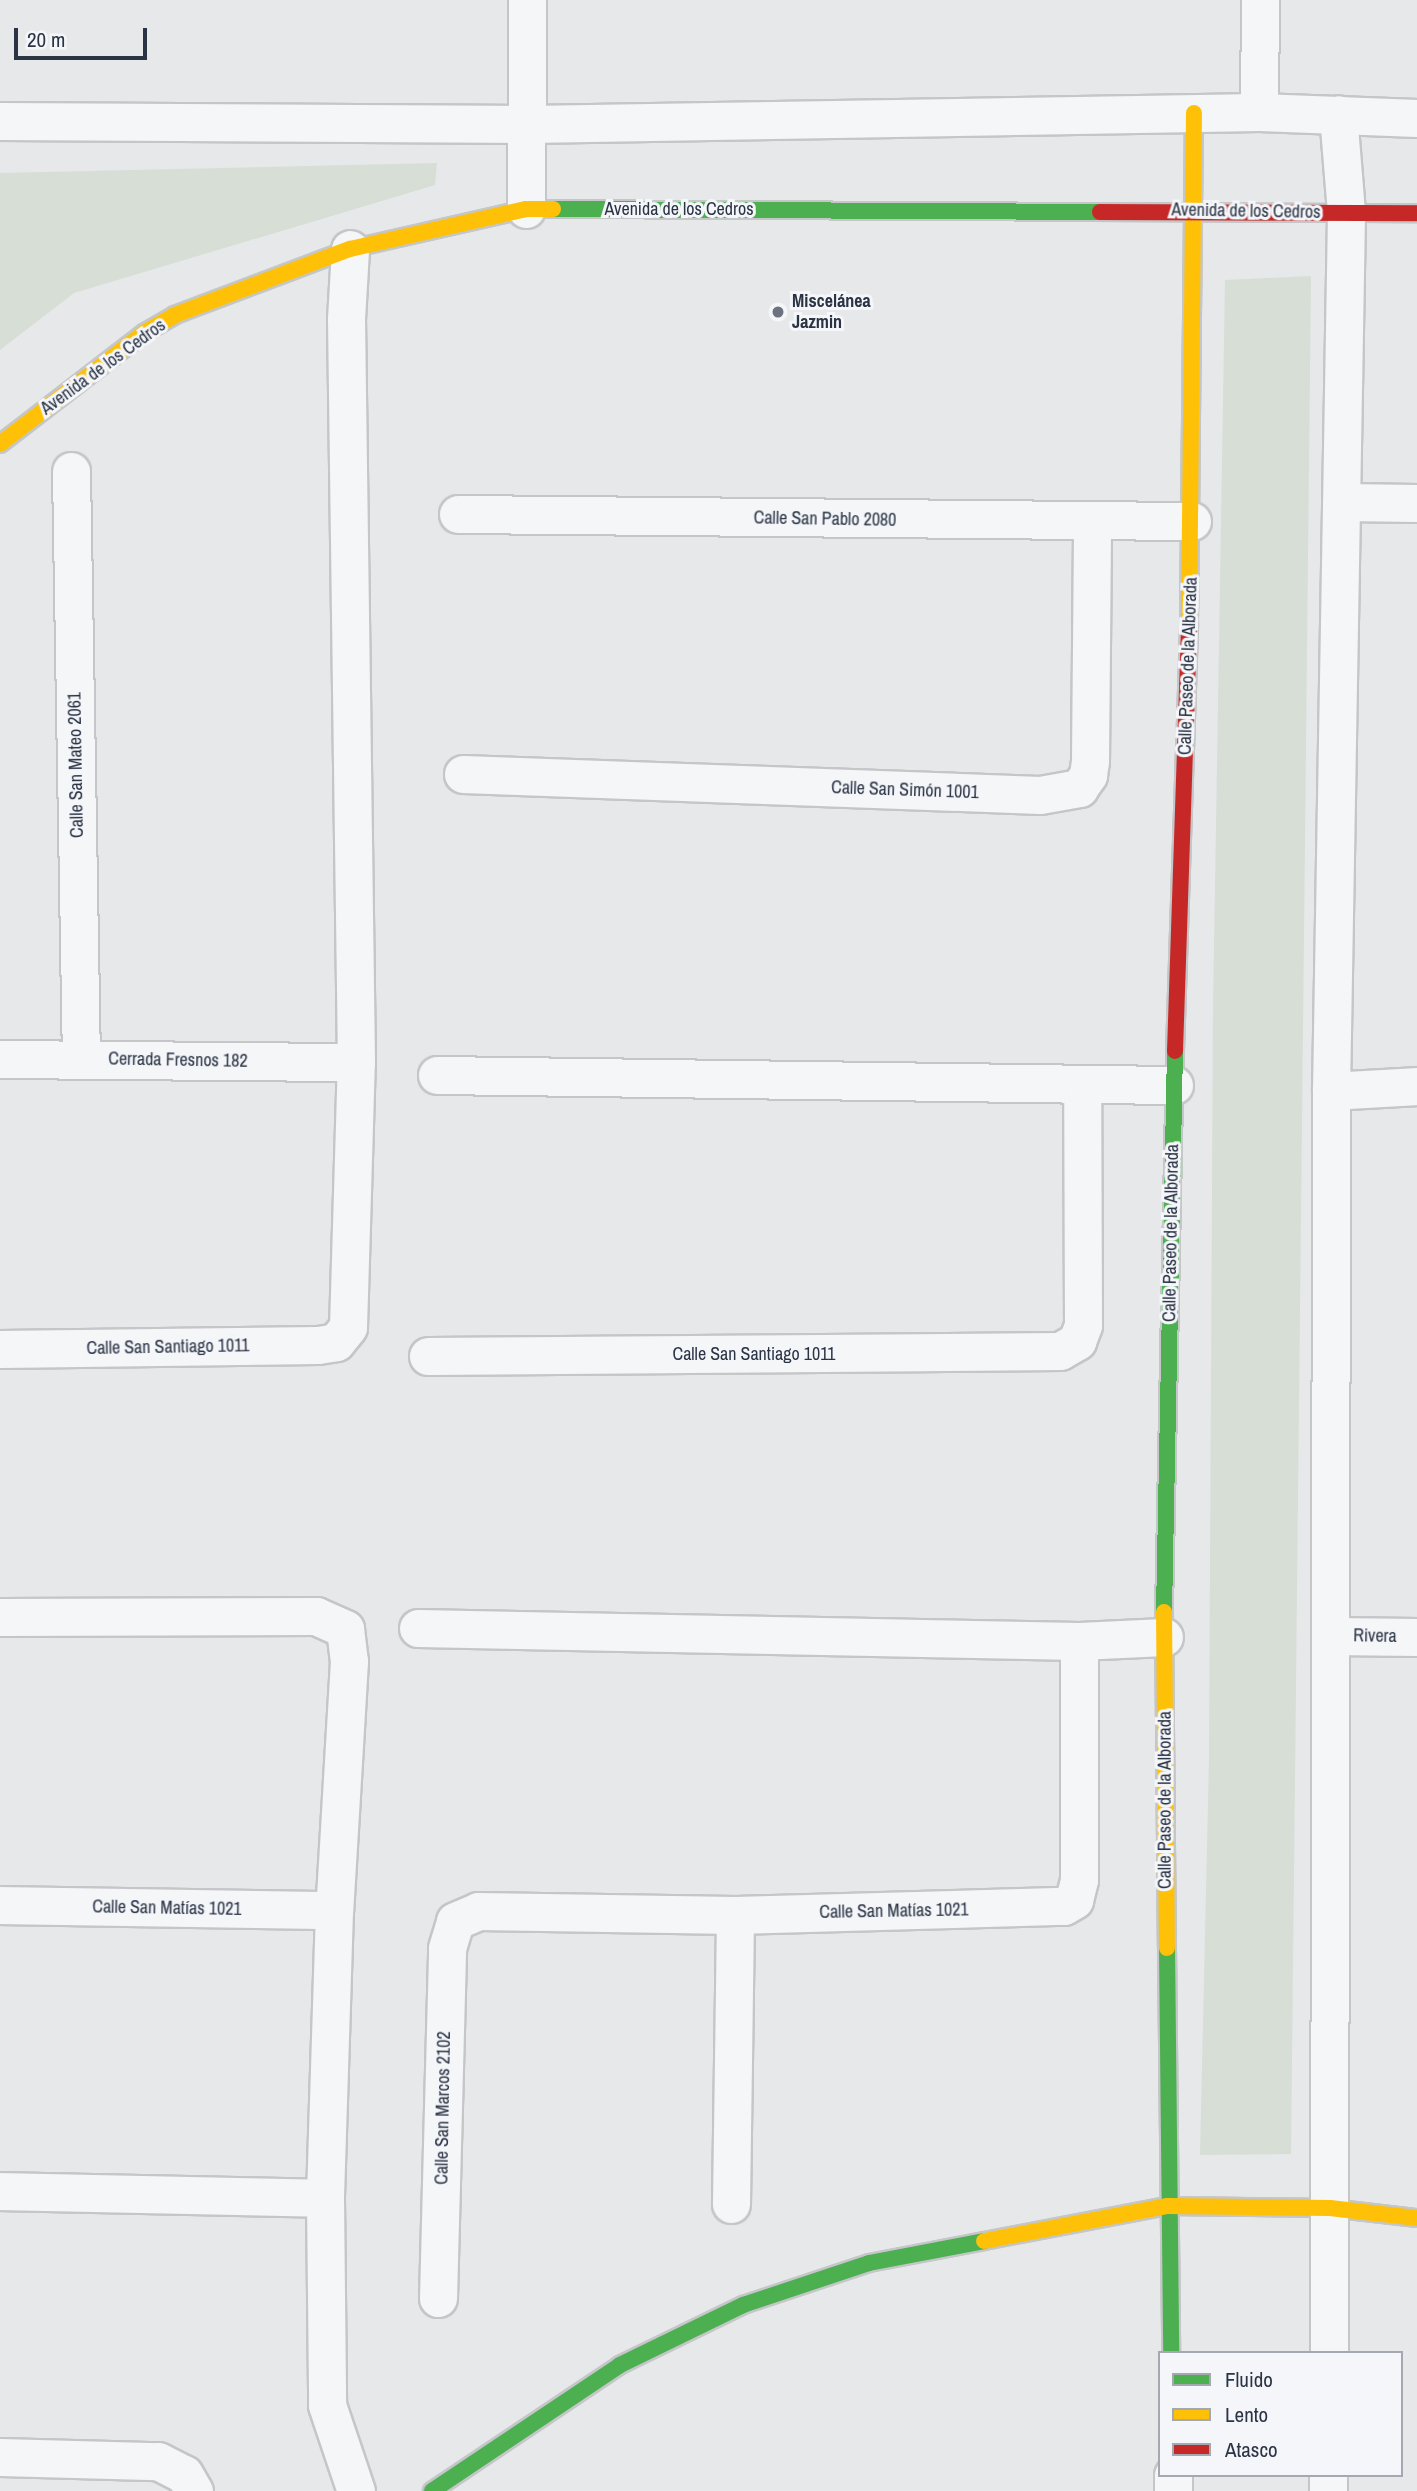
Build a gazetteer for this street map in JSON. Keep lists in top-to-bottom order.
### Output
{
  "streets": {
    "street": [
      "Avenida de los Cedros",
      "Calle San Pablo 2080",
      "Calle Paseo de la Alborada",
      "Calle San Mateo 2061",
      "Calle San Simón 1001",
      "Cerrada Fresnos 182",
      "Calle San Santiago 1011",
      "Rivera",
      "Calle San Matías 1021",
      "Calle San Marcos 2102"
    ]
  },
  "crossings": [
    ["Avenida de los Cedros", "Calle Paseo de la Alborada"],
    ["Calle San Pablo 2080", "Calle Paseo de la Alborada"],
    ["Calle San Pablo 2080", "Calle San Simón 1001"],
    ["Calle San Mateo 2061", "Cerrada Fresnos 182"],
    ["Cerrada Fresnos 182", "Calle San Santiago 1011"],
    ["Calle San Matías 1021", "Calle San Marcos 2102"]
  ],
  "places": ["Miscelánea Jazmin"],
  "legend": ["Fluido", "Lento", "Atasco"],
  "scale_bar": "20 m"
}
